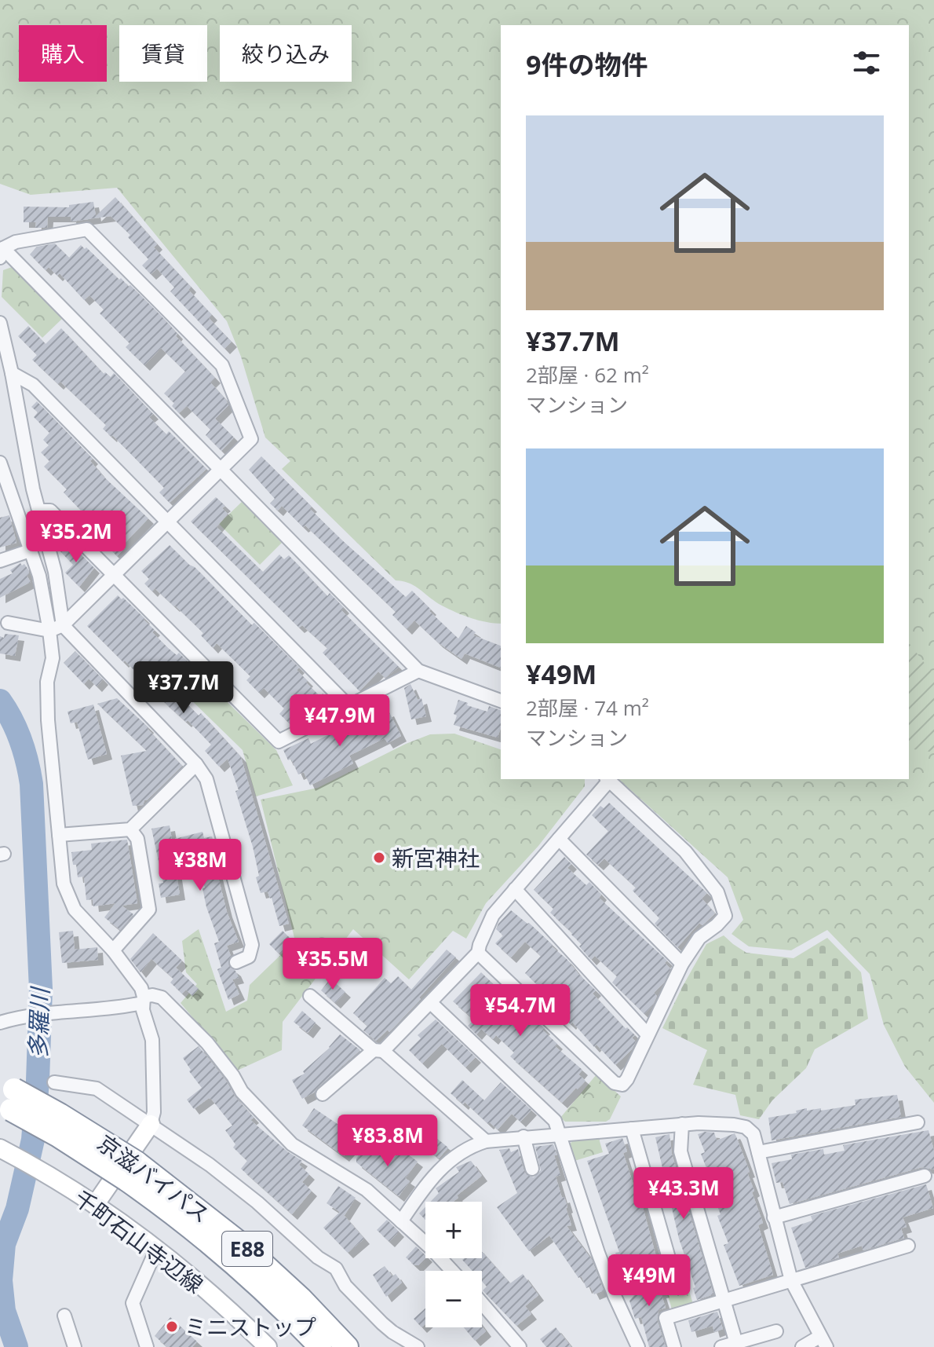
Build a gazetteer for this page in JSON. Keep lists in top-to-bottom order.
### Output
{
  "streets": {
    "highway": ["京滋バイパス", "E88"],
    "main road": ["千町石山寺辺線"]
  },
  "water": ["多羅川"],
  "places": ["新宮神社", "ミニストップ"],
  "page": {
    "chip": ["購入", "賃貸", "絞り込み"],
    "heading": "9件の物件",
    "list": [
      {
        "name": "¥37.7M",
        "note": "2部屋 · 62 m² · マンション"
      },
      {
        "name": "¥49M",
        "note": "2部屋 · 74 m² · マンション"
      }
    ],
    "price": [
      "¥35.2M",
      "¥37.7M",
      "¥47.9M",
      "¥38M",
      "¥35.5M",
      "¥54.7M",
      "¥83.8M",
      "¥43.3M",
      "¥49M"
    ],
    "map_buttons": ["+", "−"]
  }
}
